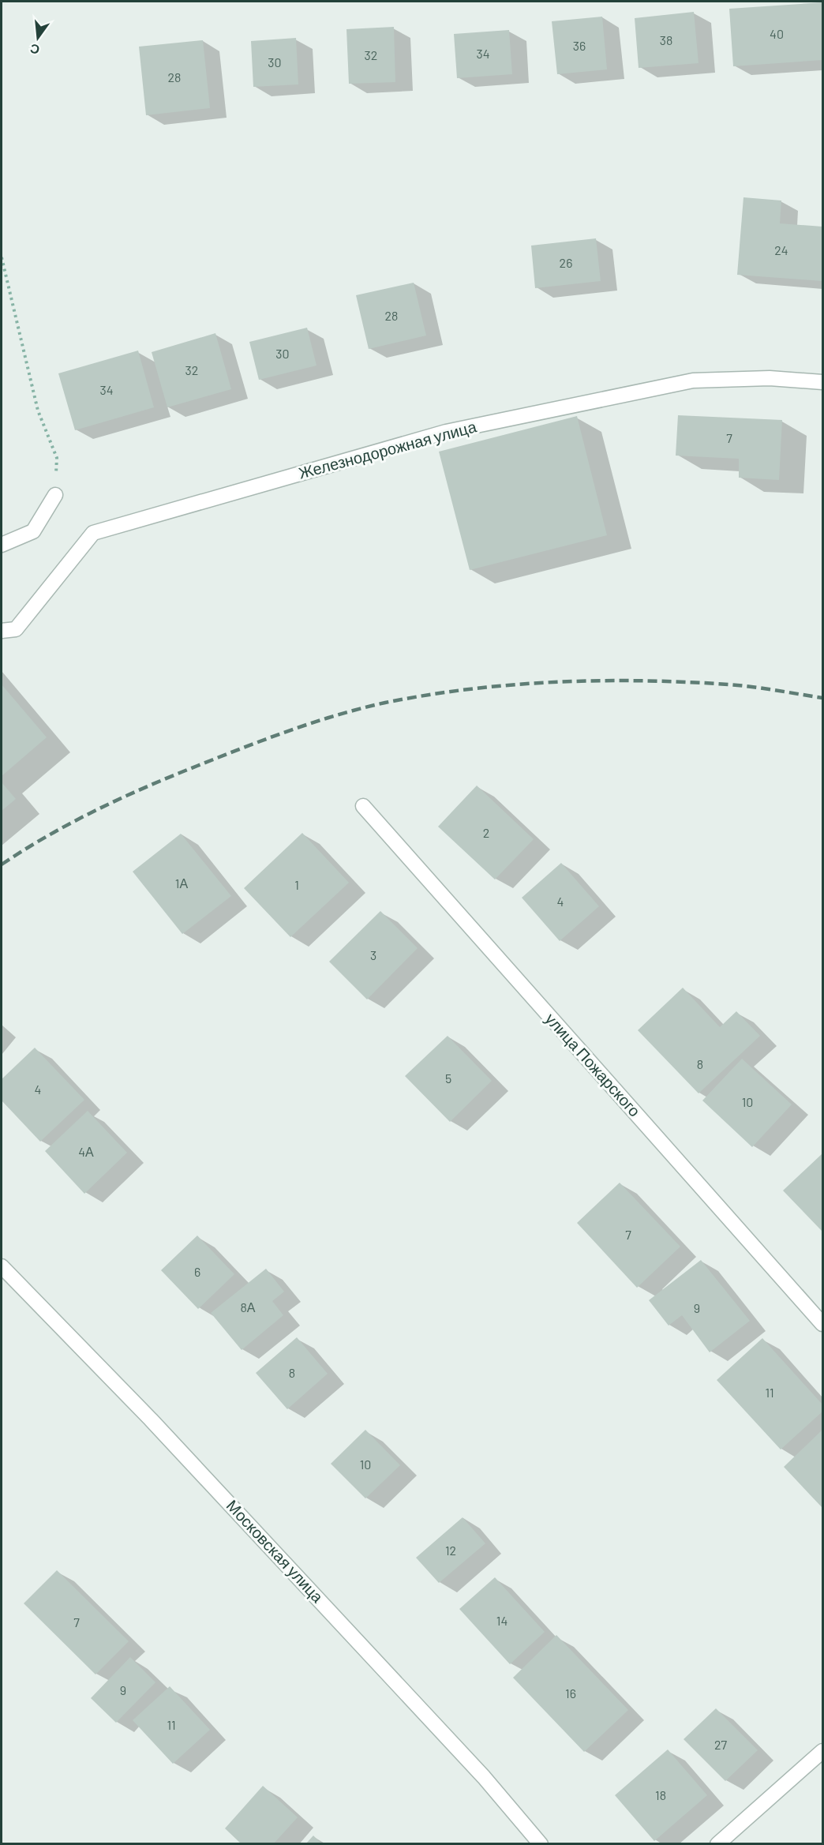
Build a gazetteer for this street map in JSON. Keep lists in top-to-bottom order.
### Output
{
  "streets": {
    "street": ["Железнодорожная улица", "улица Пожарского", "Московская улица"]
  },
  "house_numbers": [
    "40",
    "38",
    "36",
    "34",
    "32",
    "30",
    "28",
    "24",
    "26",
    "28",
    "30",
    "32",
    "34",
    "7",
    "2",
    "1А",
    "1",
    "4",
    "3",
    "8",
    "5",
    "4",
    "10",
    "4А",
    "7",
    "6",
    "8А",
    "9",
    "8",
    "11",
    "10",
    "12",
    "14",
    "7",
    "9",
    "16",
    "11",
    "27",
    "18"
  ],
  "north": "bottom"
}
